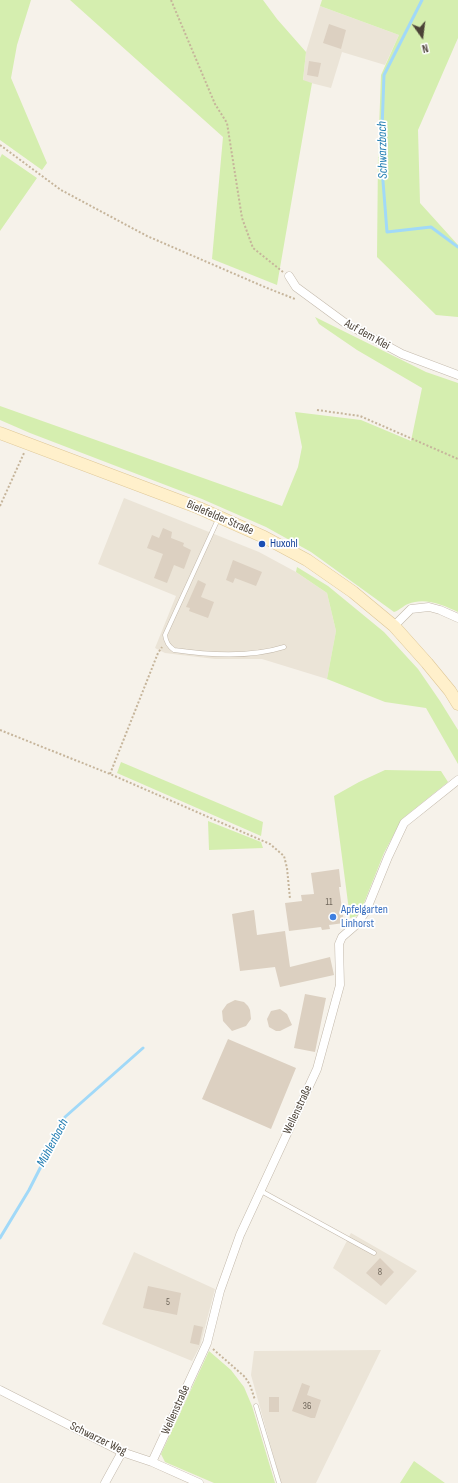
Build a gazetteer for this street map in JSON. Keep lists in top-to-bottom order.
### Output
{
  "streets": {
    "main road": ["Bielefelder Straße"],
    "street": ["Auf dem Klei", "Wellenstraße", "Schwarzer Weg"]
  },
  "crossings": [
    ["Wellenstraße", "Schwarzer Weg"]
  ],
  "water": ["Schwarzbach", "Mühlenbach"],
  "places": ["Huxohl", "Apfelgarten Linhorst"],
  "house_numbers": [
    "11",
    "8",
    "5",
    "36"
  ],
  "north": "bottom"
}
